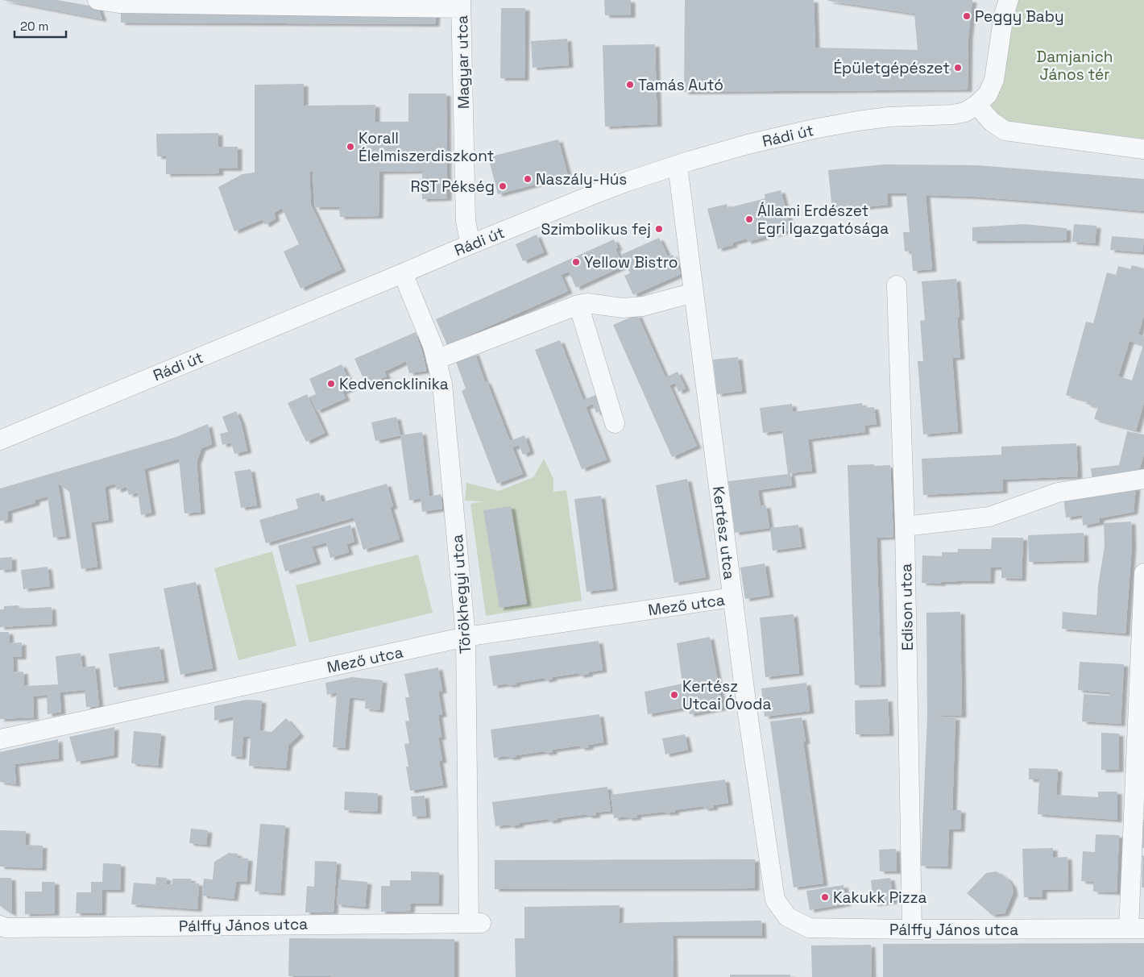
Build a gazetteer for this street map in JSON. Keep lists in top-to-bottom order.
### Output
{
  "streets": {
    "street": [
      "Magyar utca",
      "Rádi út",
      "Kertész utca",
      "Törökhegyi utca",
      "Mező utca",
      "Edison utca",
      "Pálffy János utca"
    ]
  },
  "crossings": [
    ["Magyar utca", "Rádi út"],
    ["Rádi út", "Kertész utca"],
    ["Rádi út", "Törökhegyi utca"],
    ["Kertész utca", "Mező utca"],
    ["Kertész utca", "Pálffy János utca"],
    ["Törökhegyi utca", "Mező utca"],
    ["Törökhegyi utca", "Pálffy János utca"],
    ["Edison utca", "Pálffy János utca"]
  ],
  "parks": ["Damjanich János tér"],
  "places": [
    "Peggy Baby",
    "Épületgépészet",
    "Tamás Autó",
    "Korall Élelmiszerdiszkont",
    "Naszály-Hús",
    "RST Pékség",
    "Állami Erdészet Egri Igazgatósága",
    "Szimbolikus fej",
    "Yellow Bistro",
    "Kedvencklinika",
    "Kertész Utcai Óvoda",
    "Kakukk Pizza"
  ],
  "scale_bar": "20 m"
}
